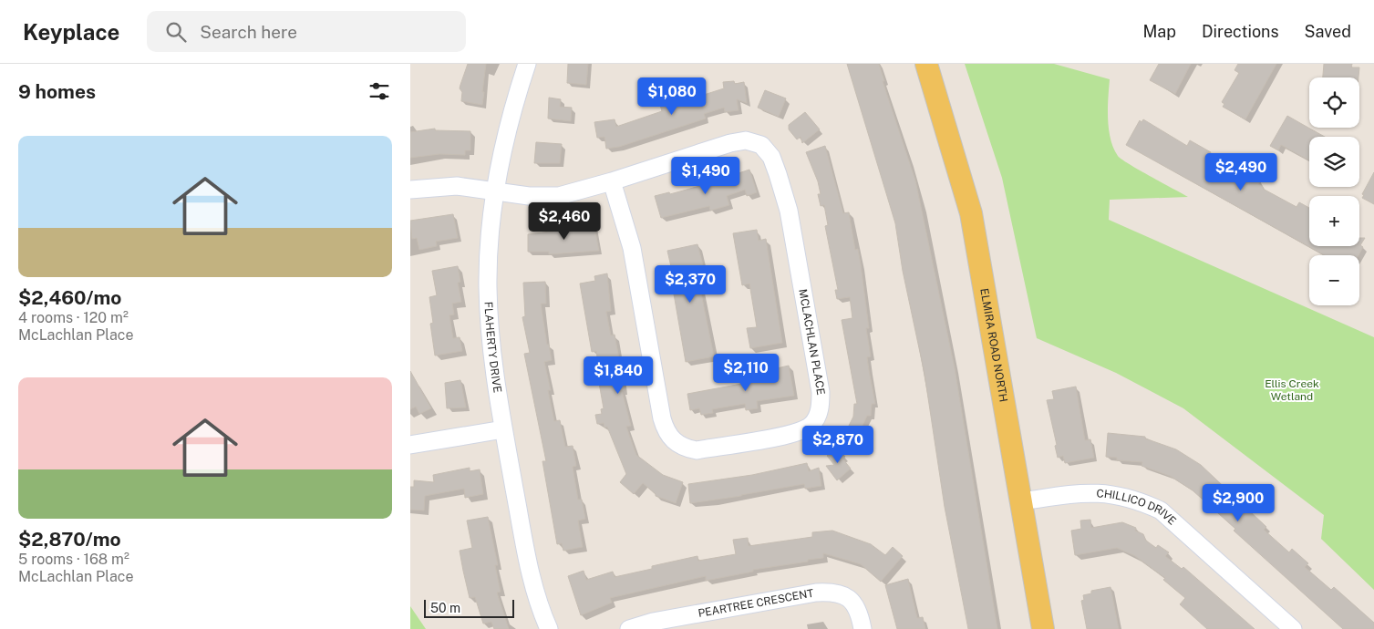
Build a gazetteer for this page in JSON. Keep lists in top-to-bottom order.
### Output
{
  "streets": {
    "main road": ["ELMIRA ROAD NORTH"],
    "street": [
      "MCLACHLAN PLACE",
      "FLAHERTY DRIVE",
      "CHILLICO DRIVE",
      "PEARTREE CRESCENT"
    ]
  },
  "crossings": [
    ["MCLACHLAN PLACE", "FLAHERTY DRIVE"],
    ["ELMIRA ROAD NORTH", "CHILLICO DRIVE"]
  ],
  "parks": ["Ellis Creek Wetland"],
  "scale_bar": "50 m",
  "page": {
    "header": "Keyplace",
    "search": "Search here",
    "nav": ["Map", "Directions", "Saved"],
    "heading": "9 homes",
    "map_buttons": ["+", "−"],
    "price": [
      "$1,080",
      "$2,490",
      "$1,490",
      "$2,460",
      "$2,370",
      "$2,110",
      "$1,840",
      "$2,870",
      "$2,900"
    ],
    "list": [
      {
        "name": "$2,460/mo",
        "note": "4 rooms · 120 m² · McLachlan Place"
      },
      {
        "name": "$2,870/mo",
        "note": "5 rooms · 168 m² · McLachlan Place"
      }
    ],
    "scale": "50 m"
  }
}
